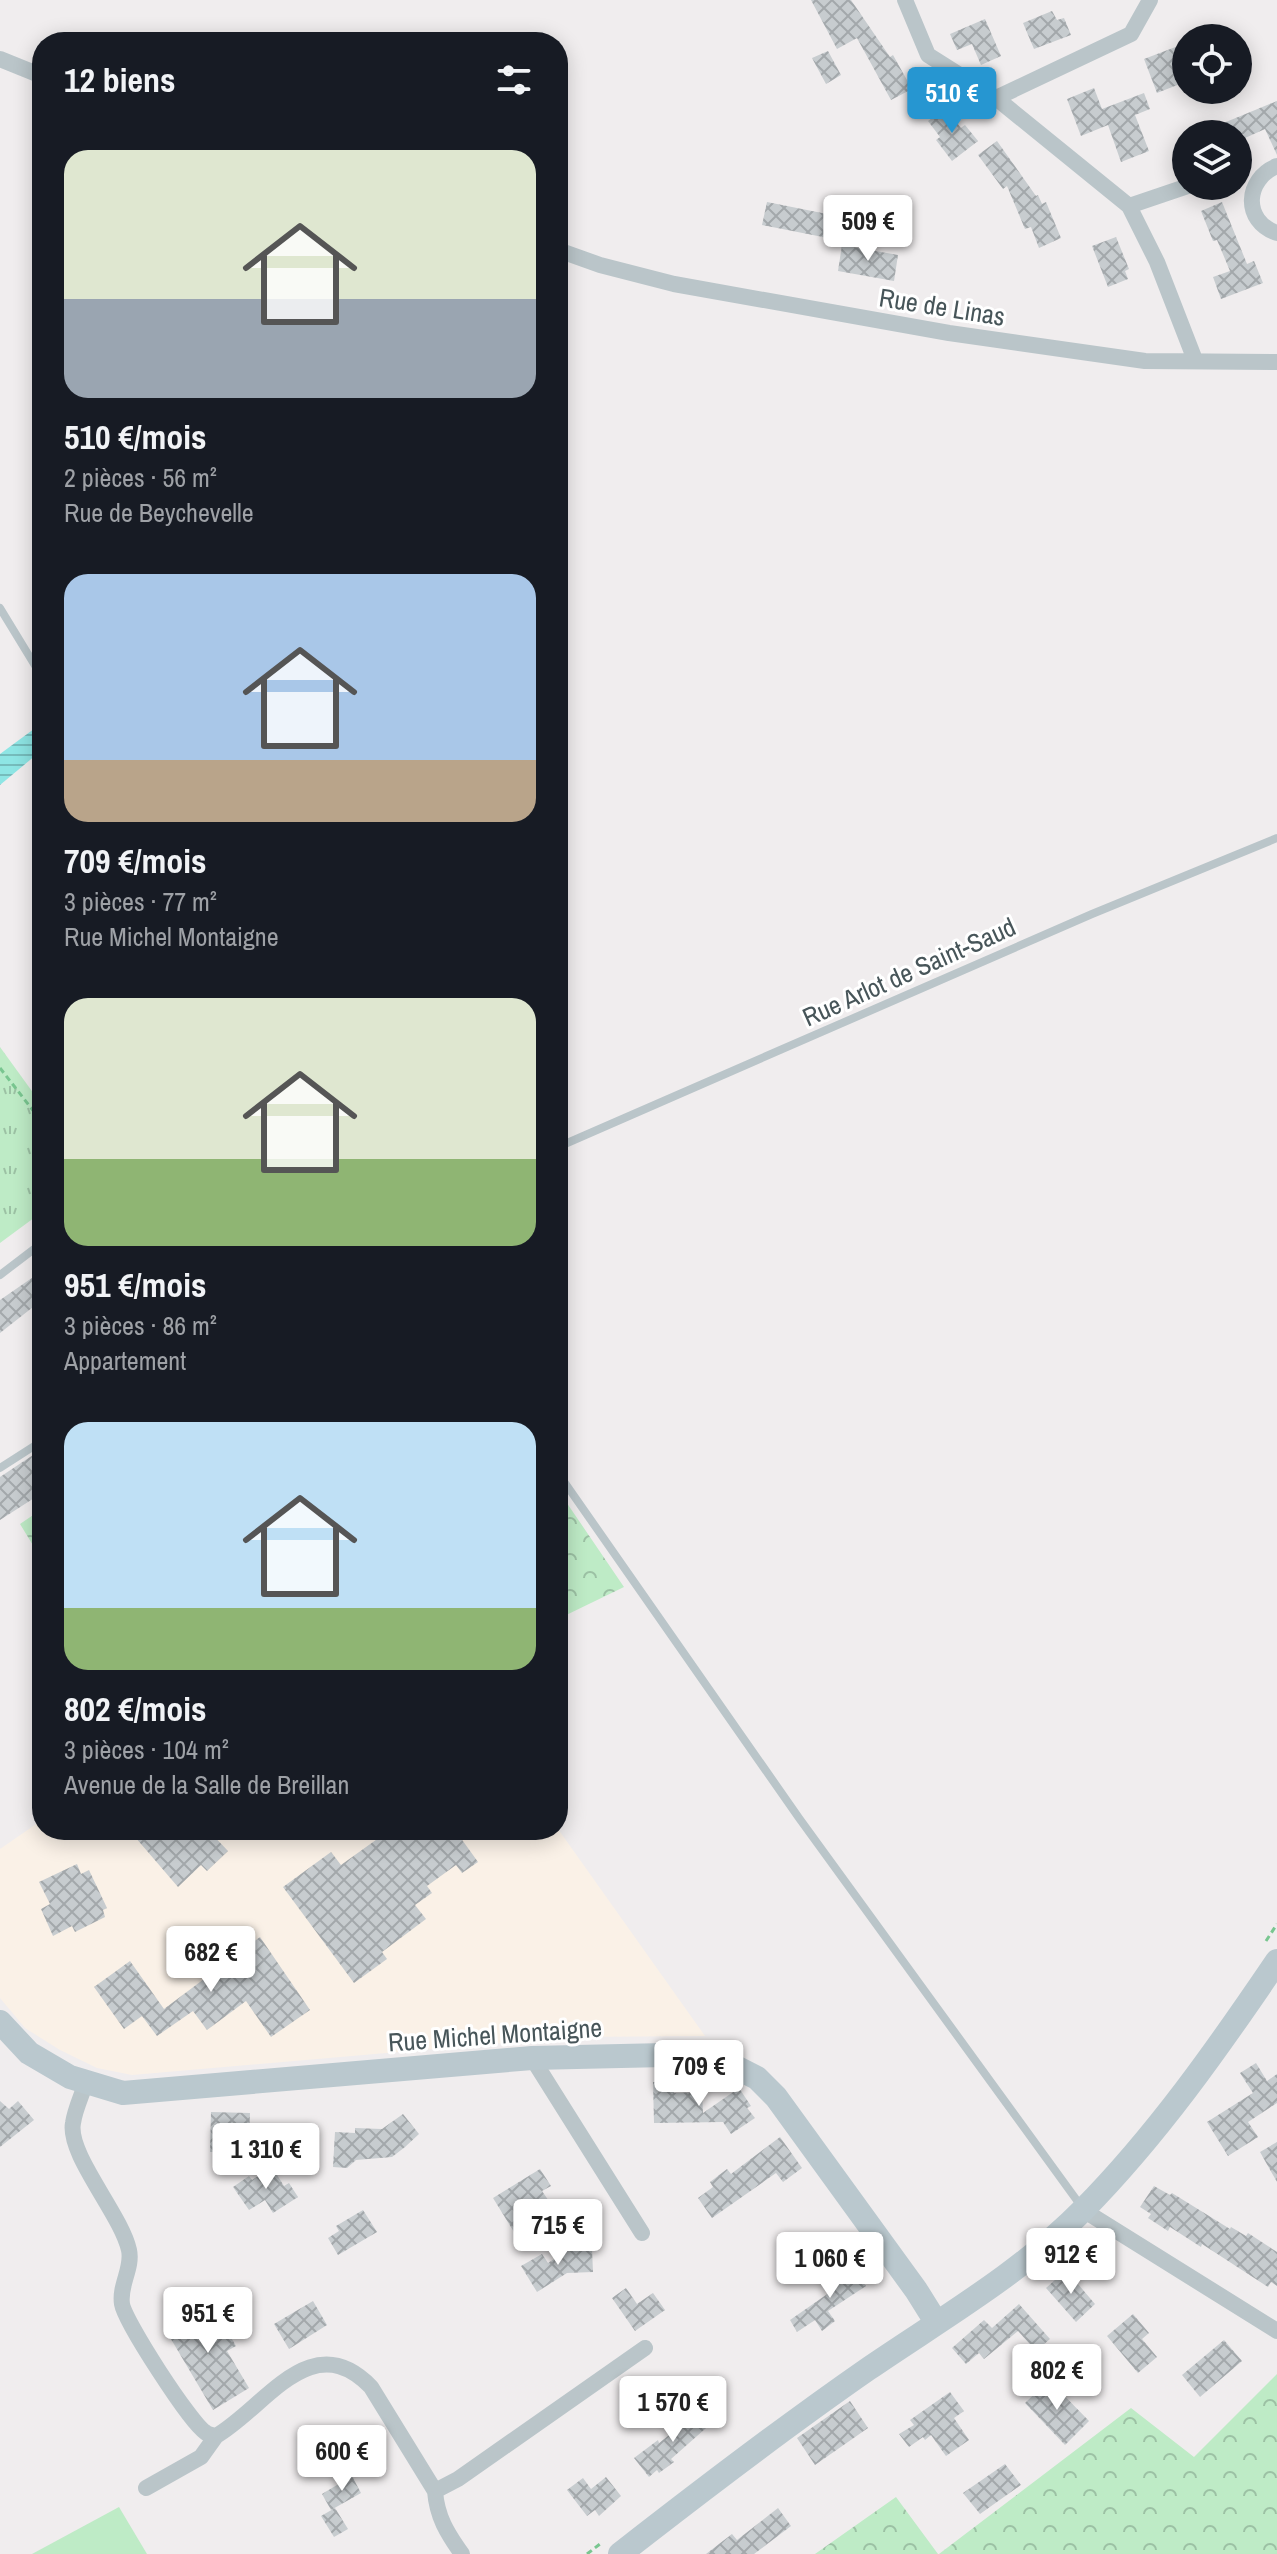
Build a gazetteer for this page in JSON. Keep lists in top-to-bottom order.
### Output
{
  "streets": {
    "street": ["Rue de Linas", "Rue Michel Montaigne"],
    "lane": ["Rue Arlot de Saint-Saud"]
  },
  "page": {
    "heading": "12 biens",
    "price": [
      "510 €",
      "509 €",
      "682 €",
      "709 €",
      "1 310 €",
      "715 €",
      "912 €",
      "1 060 €",
      "951 €",
      "802 €",
      "1 570 €",
      "600 €"
    ],
    "list": [
      {
        "name": "510 €/mois",
        "note": "2 pièces · 56 m² · Rue de Beychevelle"
      },
      {
        "name": "709 €/mois",
        "note": "3 pièces · 77 m² · Rue Michel Montaigne"
      },
      {
        "name": "951 €/mois",
        "note": "3 pièces · 86 m² · Appartement"
      },
      {
        "name": "802 €/mois",
        "note": "3 pièces · 104 m² · Avenue de la Salle de Breillan"
      }
    ]
  }
}
